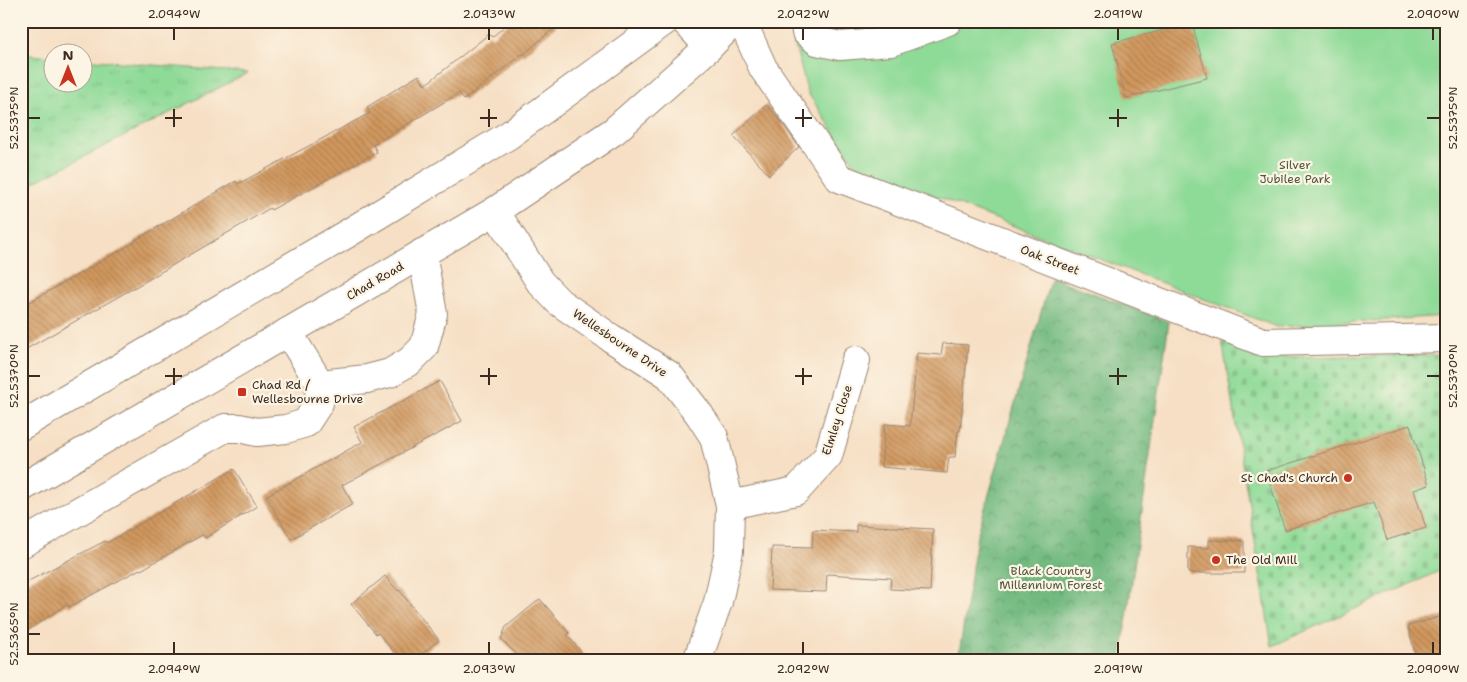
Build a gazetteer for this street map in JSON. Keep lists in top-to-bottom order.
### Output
{
  "streets": {
    "street": [
      "Oak Street",
      "Chad Road",
      "Wellesbourne Drive",
      "Elmley Close"
    ]
  },
  "crossings": [
    ["Chad Road", "Wellesbourne Drive"],
    ["Wellesbourne Drive", "Elmley Close"]
  ],
  "parks": ["Silver Jubilee Park", "Black Country Millennium Forest"],
  "places": {
    "transit": ["Chad Rd / Wellesbourne Drive"],
    "other": ["St Chad's Church", "The Old Mill"]
  },
  "north": "top",
  "coordinates": [
    "2.094°W",
    "2.093°W",
    "2.092°W",
    "2.091°W",
    "2.090°W",
    "52.5375°N",
    "52.5370°N",
    "52.5365°N"
  ]
}
